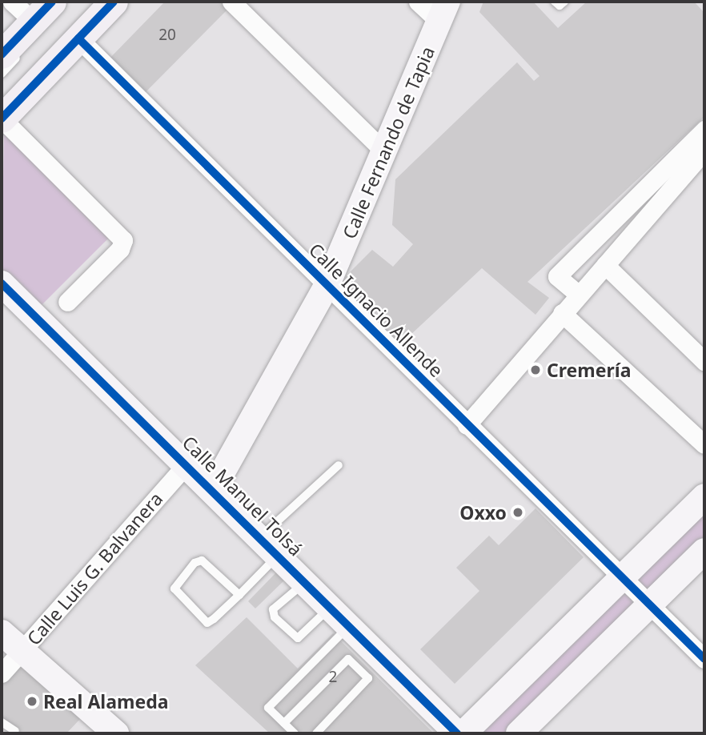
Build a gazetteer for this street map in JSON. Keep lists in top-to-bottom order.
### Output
{
  "streets": {
    "street": [
      "Calle Fernando de Tapia",
      "Calle Ignacio Allende",
      "Calle Manuel Tolsá",
      "Calle Luis G. Balvanera"
    ]
  },
  "crossings": [
    ["Calle Fernando de Tapia", "Calle Ignacio Allende"],
    ["Calle Fernando de Tapia", "Calle Manuel Tolsá"],
    ["Calle Manuel Tolsá", "Calle Luis G. Balvanera"]
  ],
  "places": ["Cremería", "Oxxo", "Real Alameda"],
  "house_numbers": ["20", "2"]
}
